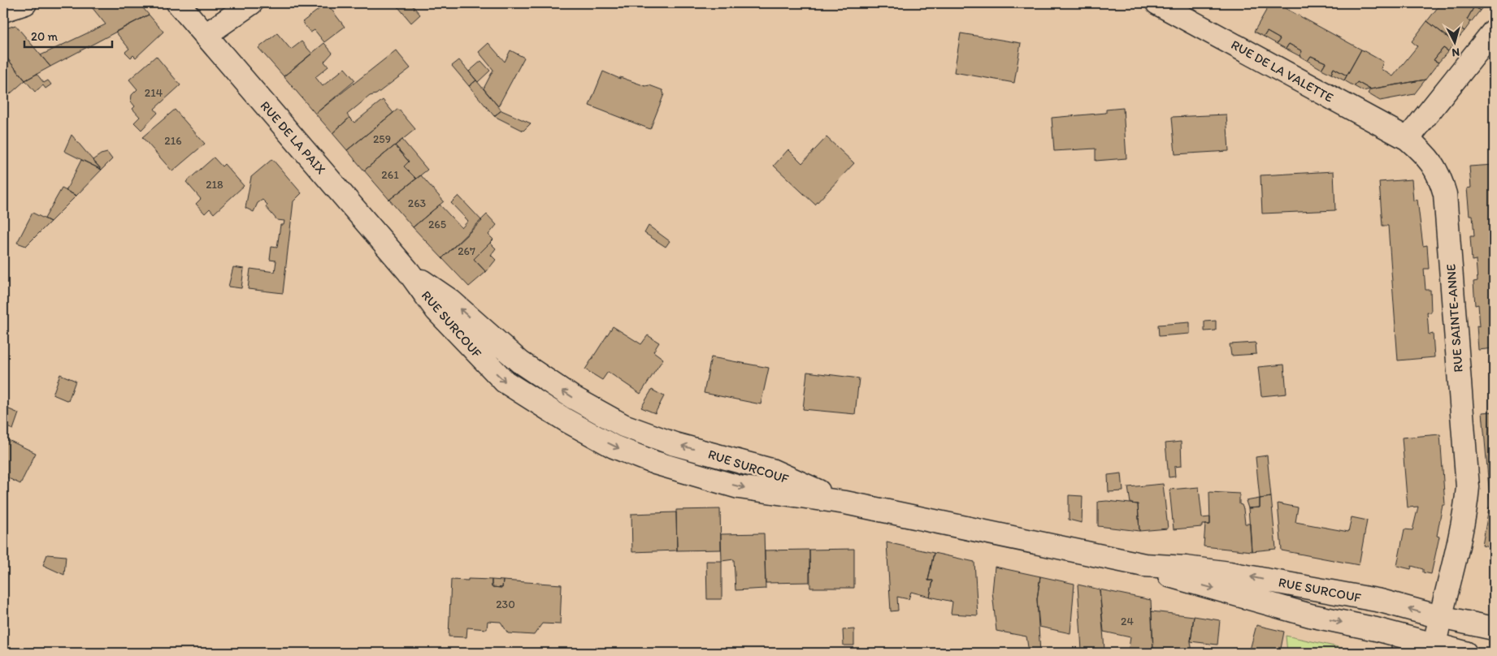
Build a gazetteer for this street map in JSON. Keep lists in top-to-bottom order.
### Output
{
  "streets": {
    "main road": [
      "RUE DE LA VALETTE",
      "RUE DE LA PAIX",
      "RUE SAINTE-ANNE",
      "RUE SURCOUF"
    ]
  },
  "crossings": [
    ["RUE DE LA VALETTE", "RUE SAINTE-ANNE"],
    ["RUE DE LA PAIX", "RUE SURCOUF"],
    ["RUE SAINTE-ANNE", "RUE SURCOUF"]
  ],
  "house_numbers": [
    "214",
    "259",
    "216",
    "261",
    "218",
    "263",
    "265",
    "267",
    "230",
    "24"
  ],
  "scale_bar": "20 m",
  "north": "bottom"
}
